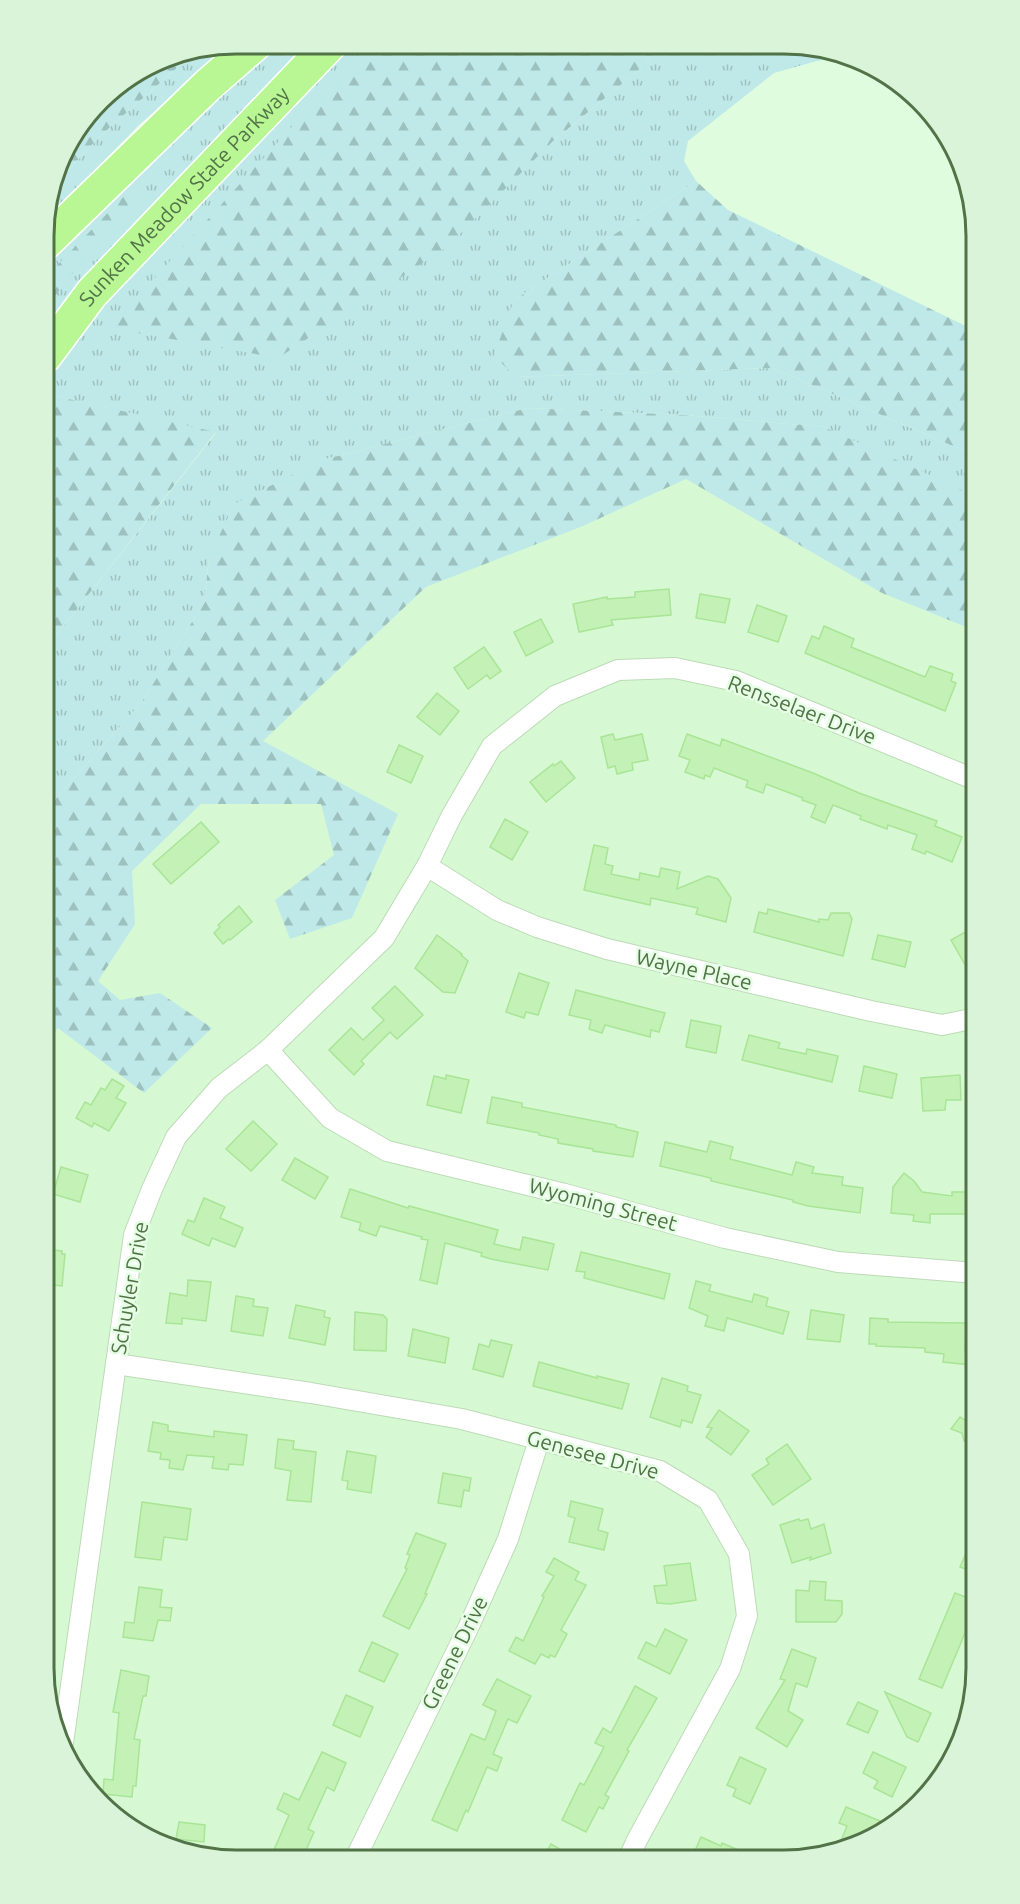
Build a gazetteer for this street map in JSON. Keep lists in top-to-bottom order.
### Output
{
  "streets": {
    "highway": ["Sunken Meadow State Parkway"],
    "street": [
      "Rensselaer Drive",
      "Wayne Place",
      "Wyoming Street",
      "Schuyler Drive",
      "Genesee Drive",
      "Greene Drive"
    ]
  },
  "crossings": [
    ["Rensselaer Drive", "Wayne Place"],
    ["Rensselaer Drive", "Schuyler Drive"],
    ["Wayne Place", "Schuyler Drive"],
    ["Wyoming Street", "Schuyler Drive"],
    ["Schuyler Drive", "Genesee Drive"],
    ["Genesee Drive", "Greene Drive"]
  ]
}
